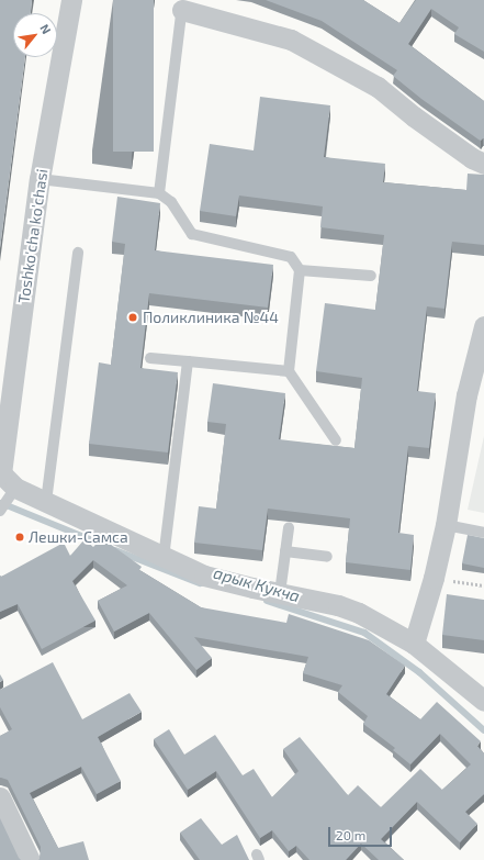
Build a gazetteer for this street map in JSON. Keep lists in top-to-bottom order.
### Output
{
  "streets": {
    "street": ["Toshko'cha ko'chasi"]
  },
  "water": ["арык Кукча"],
  "places": ["Поликлиника №44", "Лешки-Самса"],
  "scale_bar": "20 m",
  "north": "top right"
}
